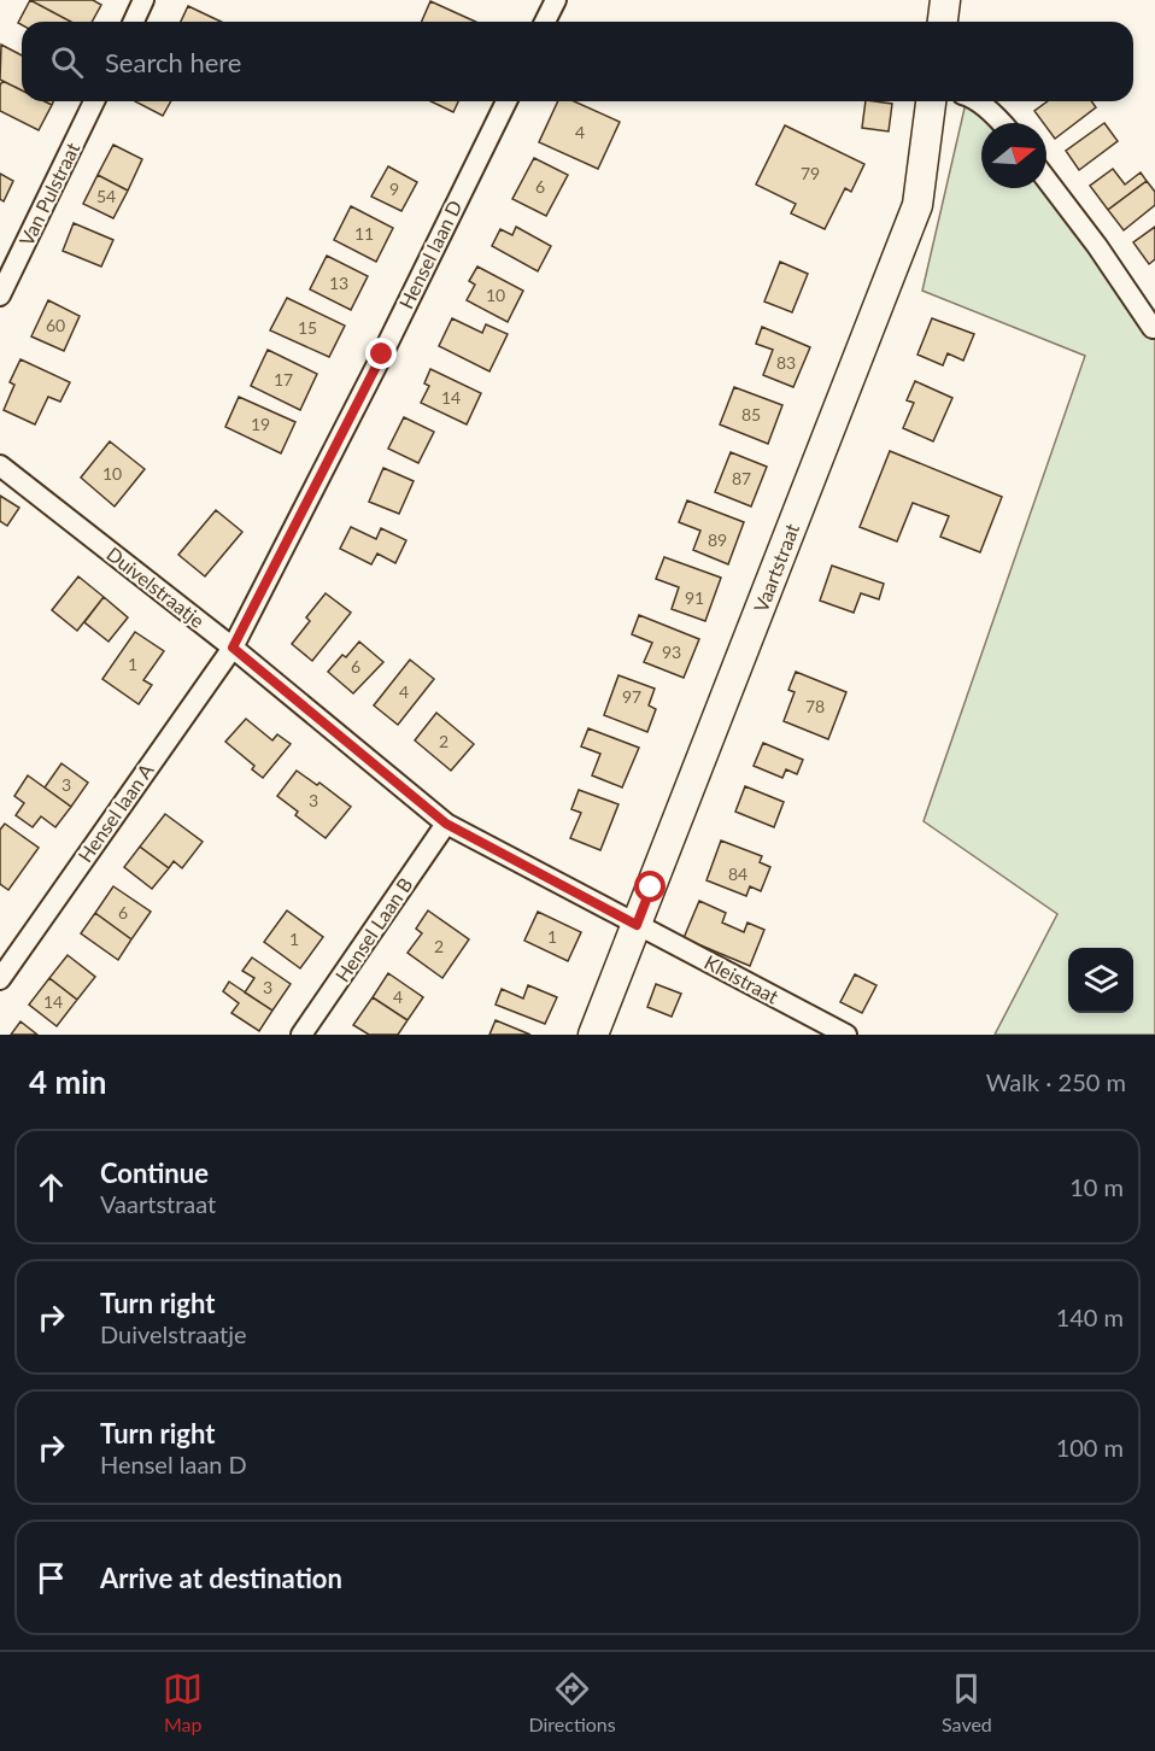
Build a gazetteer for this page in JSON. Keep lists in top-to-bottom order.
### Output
{
  "streets": {
    "main road": ["Vaartstraat"],
    "street": [
      "Van Pulstraat",
      "Hensel laan D",
      "Duivelstraatje",
      "Hensel laan A",
      "Hensel Laan B",
      "Kleistraat"
    ]
  },
  "crossings": [
    ["Hensel laan D", "Duivelstraatje"],
    ["Hensel laan D", "Hensel laan A"],
    ["Vaartstraat", "Duivelstraatje"],
    ["Vaartstraat", "Kleistraat"],
    ["Duivelstraatje", "Hensel laan A"],
    ["Duivelstraatje", "Hensel Laan B"],
    ["Duivelstraatje", "Kleistraat"]
  ],
  "house_numbers": [
    "4",
    "79",
    "6",
    "9",
    "54",
    "11",
    "13",
    "10",
    "60",
    "15",
    "83",
    "17",
    "14",
    "85",
    "19",
    "10",
    "87",
    "89",
    "91",
    "93",
    "1",
    "6",
    "4",
    "97",
    "78",
    "2",
    "3",
    "3",
    "84",
    "6",
    "1",
    "1",
    "2",
    "3",
    "4",
    "14"
  ],
  "north": "right",
  "page": {
    "search": "Search here",
    "heading": ["4 min", "Walk · 250 m"],
    "list": [
      ["Continue", "Vaartstraat", "10 m"],
      ["Turn right", "Duivelstraatje", "140 m"],
      ["Turn right", "Hensel laan D", "100 m"],
      "Arrive at destination"
    ],
    "nav": ["Map", "Directions", "Saved"]
  }
}
